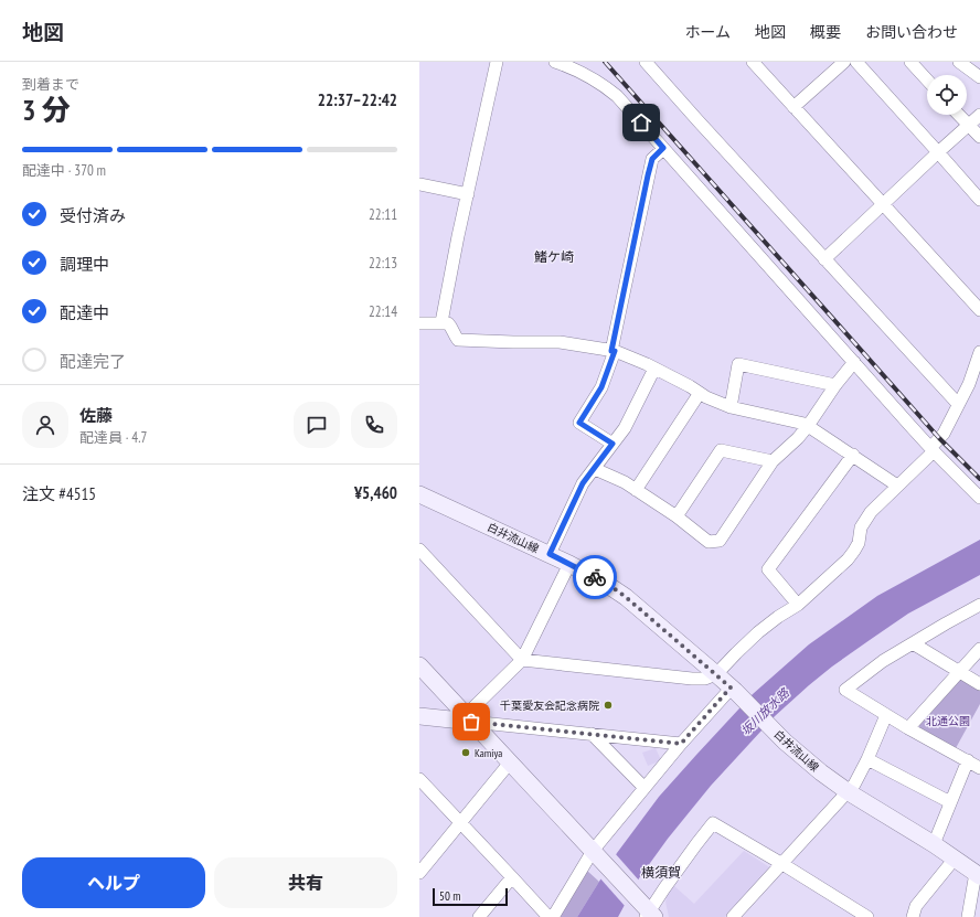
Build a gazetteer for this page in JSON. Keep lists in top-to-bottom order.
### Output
{
  "streets": {
    "main road": ["白井流山線"]
  },
  "districts": ["鰭ケ崎", "横須賀"],
  "water": ["坂川放水路"],
  "parks": ["北通公園"],
  "places": ["千葉愛友会記念病院", "Kamiya"],
  "scale_bar": "50 m",
  "page": {
    "header": "地図",
    "nav": [
      "ホーム",
      "地図",
      "概要",
      "お問い合わせ"
    ],
    "heading": ["3 分", "到着まで", "22:37–22:42"],
    "panel": [
      "佐藤",
      "配達員 · 4.7",
      "注文 #4515",
      "¥5,460"
    ],
    "bar": "配達中 · 370 m",
    "list": [
      ["受付済み", "22:11"],
      ["調理中", "22:13"],
      ["配達中", "22:14"],
      "配達完了"
    ],
    "buttons": ["ヘルプ", "共有"],
    "scale": "50 m"
  }
}
